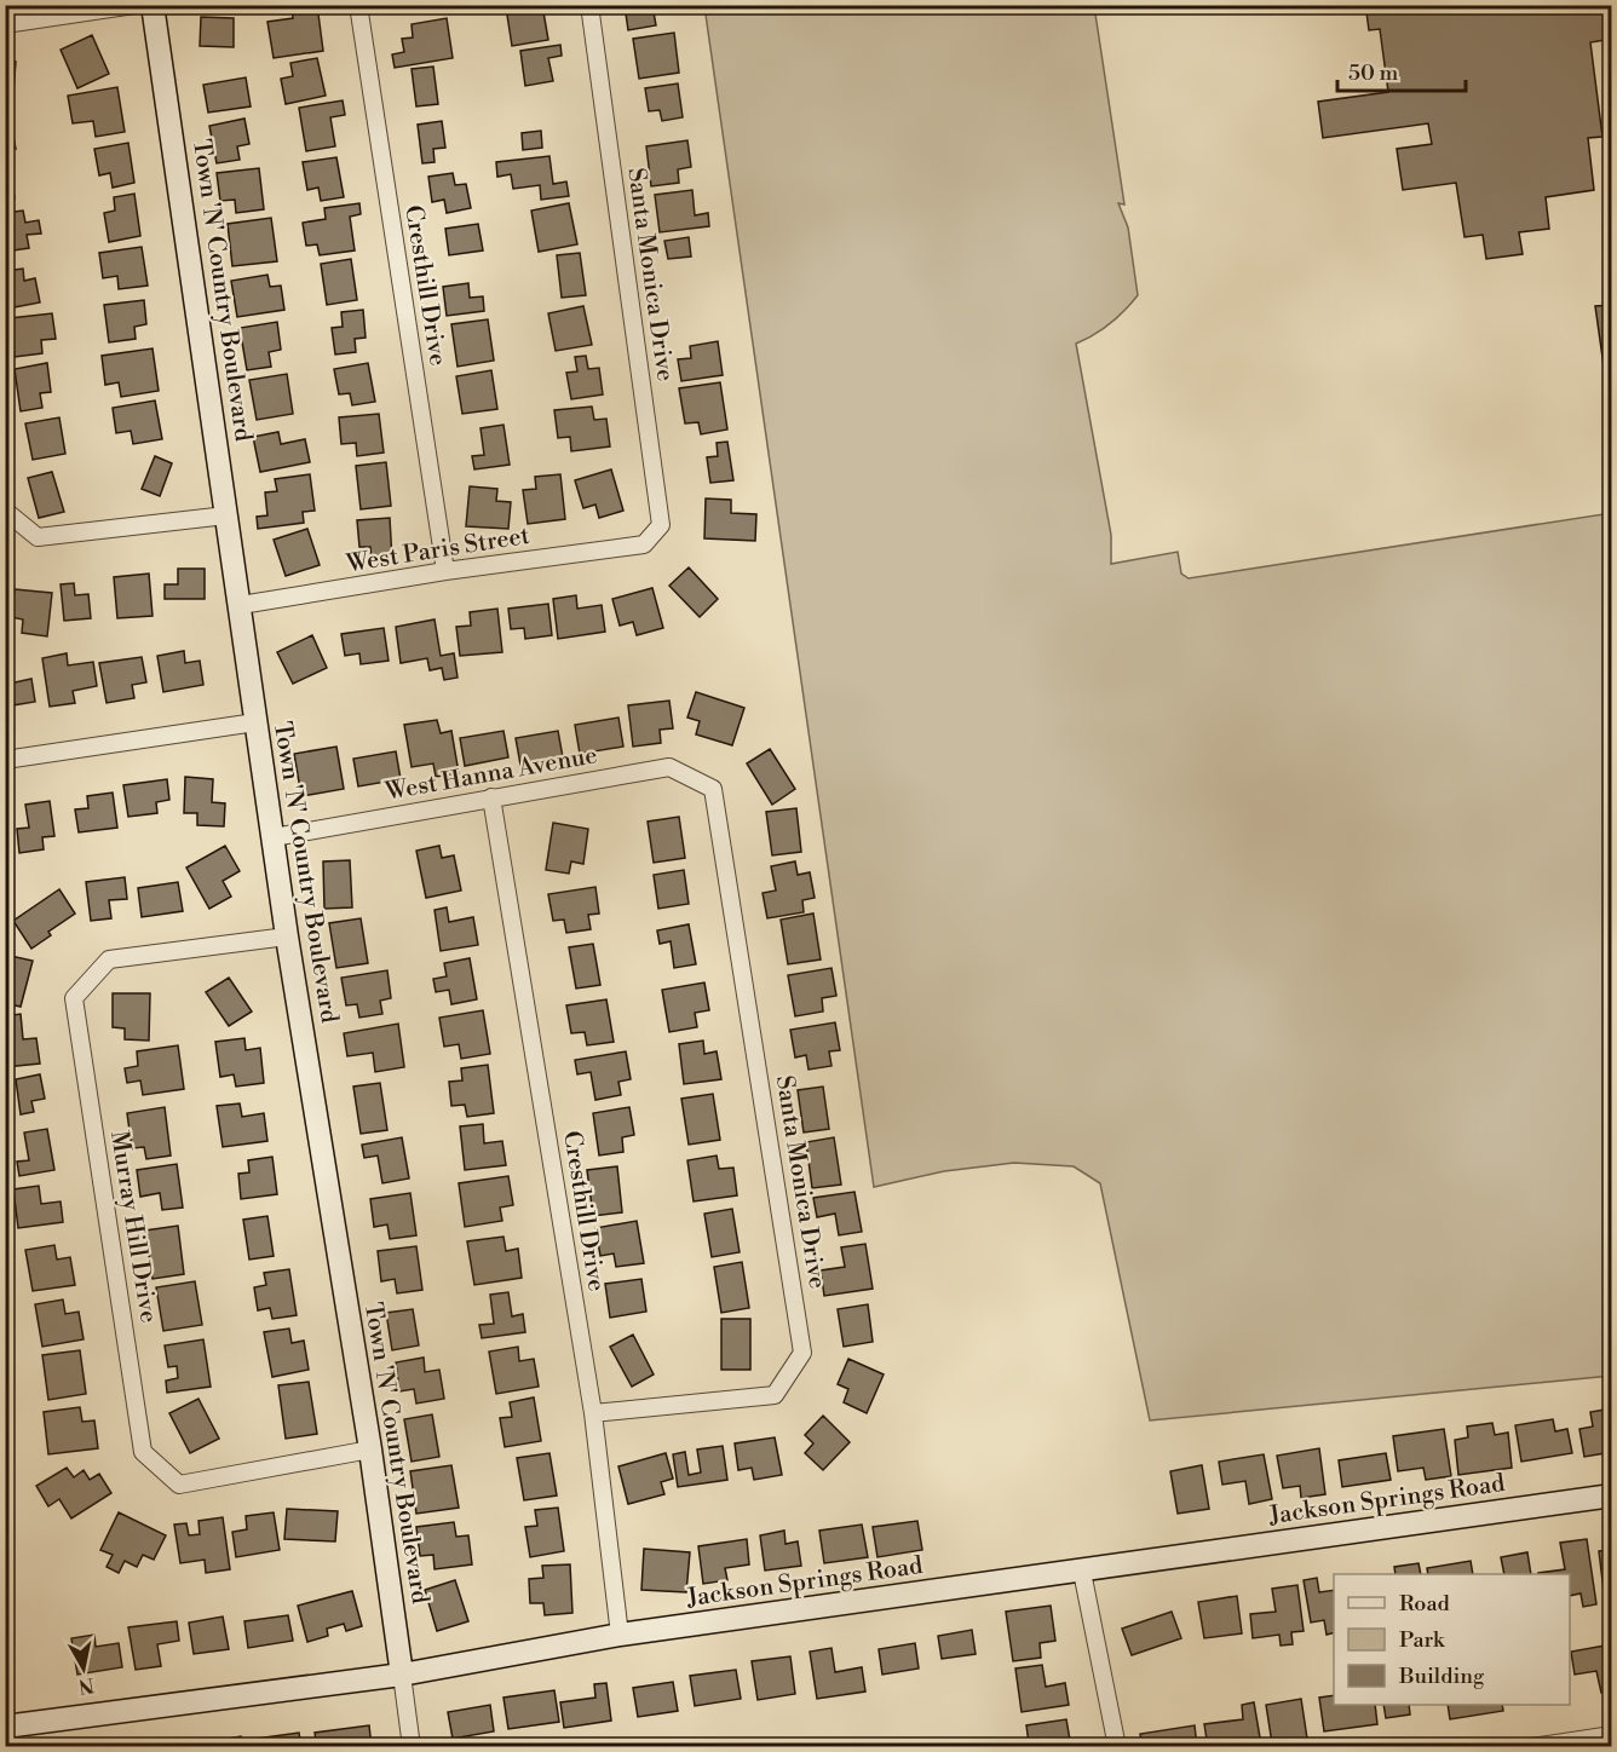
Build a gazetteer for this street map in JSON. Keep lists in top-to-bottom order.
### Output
{
  "streets": {
    "street": [
      "Santa Monica Drive",
      "Cresthill Drive",
      "Town 'N' Country Boulevard",
      "West Paris Street",
      "West Hanna Avenue",
      "Murray Hill Drive",
      "Jackson Springs Road"
    ]
  },
  "crossings": [
    ["Santa Monica Drive", "Cresthill Drive"],
    ["Santa Monica Drive", "West Paris Street"],
    ["Santa Monica Drive", "West Hanna Avenue"],
    ["Cresthill Drive", "West Paris Street"],
    ["Cresthill Drive", "West Hanna Avenue"],
    ["Cresthill Drive", "Jackson Springs Road"],
    ["Town 'N' Country Boulevard", "West Paris Street"],
    ["Town 'N' Country Boulevard", "West Hanna Avenue"],
    ["Town 'N' Country Boulevard", "Murray Hill Drive"],
    ["Town 'N' Country Boulevard", "Jackson Springs Road"]
  ],
  "legend": ["Road", "Park", "Building"],
  "scale_bar": "50 m",
  "north": "bottom"
}
